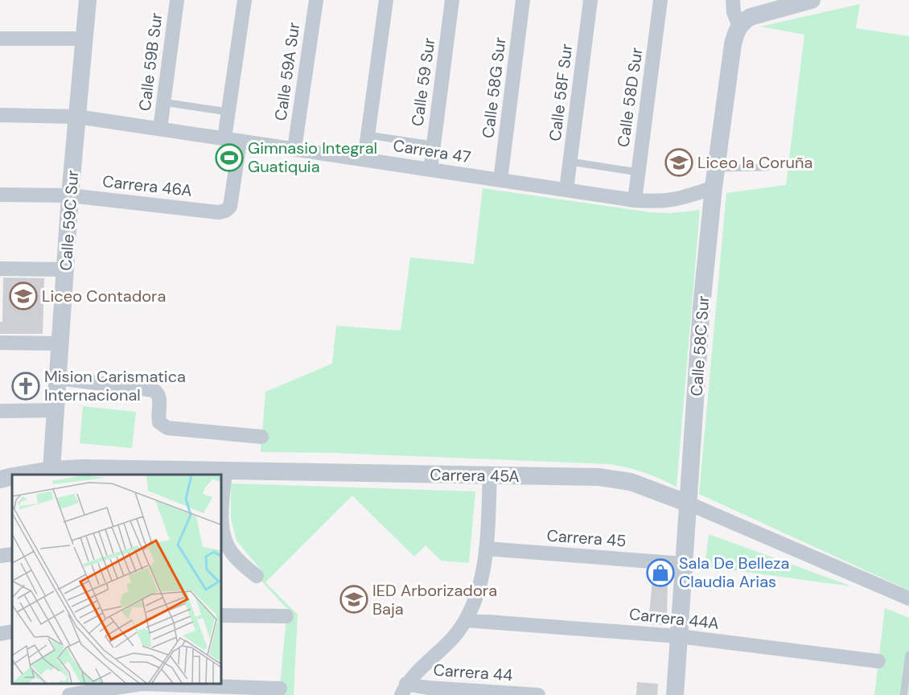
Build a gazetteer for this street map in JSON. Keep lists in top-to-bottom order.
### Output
{
  "streets": {
    "street": [
      "Calle 59B Sur",
      "Calle 59A Sur",
      "Calle 59 Sur",
      "Calle 58G Sur",
      "Calle 58F Sur",
      "Calle 58D Sur",
      "Carrera 47",
      "Carrera 46A",
      "Calle 59C Sur",
      "Calle 58C Sur",
      "Carrera 45A",
      "Carrera 45",
      "Carrera 44A",
      "Carrera 44"
    ]
  },
  "crossings": [
    ["Calle 59B Sur", "Carrera 47"],
    ["Calle 59A Sur", "Carrera 47"],
    ["Calle 59 Sur", "Carrera 47"],
    ["Calle 58G Sur", "Carrera 47"],
    ["Calle 58F Sur", "Carrera 47"],
    ["Calle 58D Sur", "Carrera 47"],
    ["Carrera 47", "Carrera 46A"],
    ["Carrera 47", "Calle 59C Sur"],
    ["Carrera 47", "Calle 58C Sur"],
    ["Carrera 46A", "Calle 59C Sur"],
    ["Calle 59C Sur", "Carrera 45A"],
    ["Calle 58C Sur", "Carrera 45A"],
    ["Calle 58C Sur", "Carrera 45"],
    ["Calle 58C Sur", "Carrera 44A"]
  ],
  "places": {
    "sports": ["Gimnasio Integral Guatiquia"],
    "school or university": ["Liceo la Coruña", "Liceo Contadora", "IED Arborizadora Baja"],
    "church": ["Mision Carismatica Internacional"],
    "shop": ["Sala De Belleza Claudia Arias"]
  }
}
